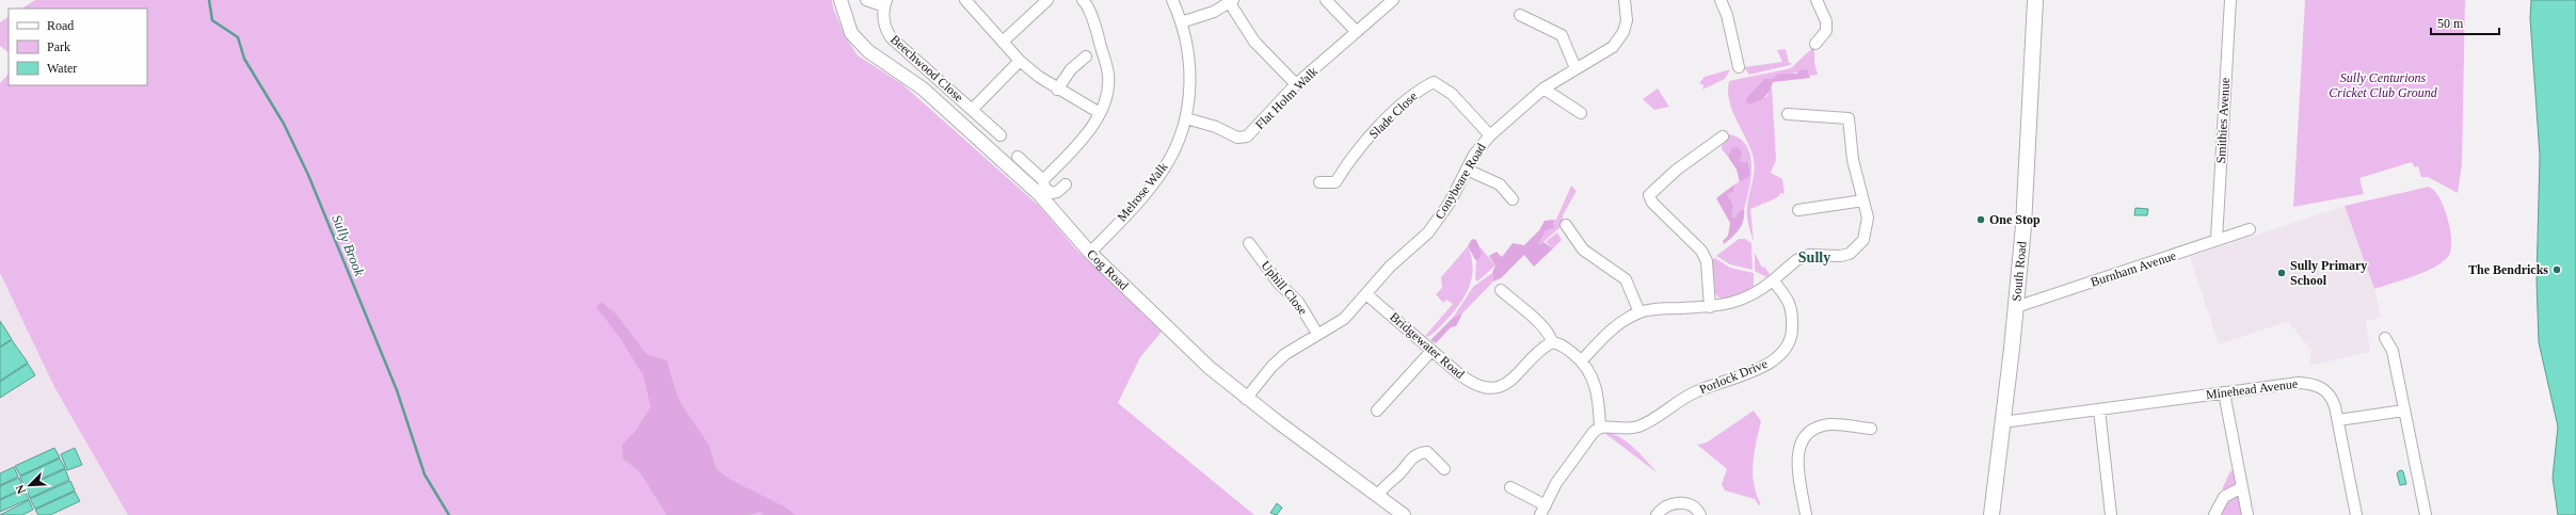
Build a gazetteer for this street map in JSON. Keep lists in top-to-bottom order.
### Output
{
  "streets": {
    "main road": ["South Road"],
    "street": [
      "Beechwood Close",
      "Flat Holm Walk",
      "Slade Close",
      "Smithies Avenue",
      "Conybeare Road",
      "Melrose Walk",
      "Cog Road",
      "Burnham Avenue",
      "Uphill Close",
      "Bridgewater Road",
      "Porlock Drive",
      "Minehead Avenue"
    ]
  },
  "crossings": [
    ["Flat Holm Walk", "Melrose Walk"],
    ["Slade Close", "Conybeare Road"],
    ["Smithies Avenue", "Burnham Avenue"],
    ["Conybeare Road", "Cog Road"],
    ["Conybeare Road", "Uphill Close"],
    ["Conybeare Road", "Bridgewater Road"],
    ["Melrose Walk", "Cog Road"],
    ["Burnham Avenue", "South Road"],
    ["South Road", "Minehead Avenue"]
  ],
  "districts": ["Sully"],
  "water": ["Sully Brook"],
  "parks": ["Sully Centurions Cricket Club Ground"],
  "places": ["One Stop", "The Bendricks", "Sully Primary School"],
  "legend": ["Road", "Park", "Water"],
  "scale_bar": "50 m",
  "north": "bottom left"
}
